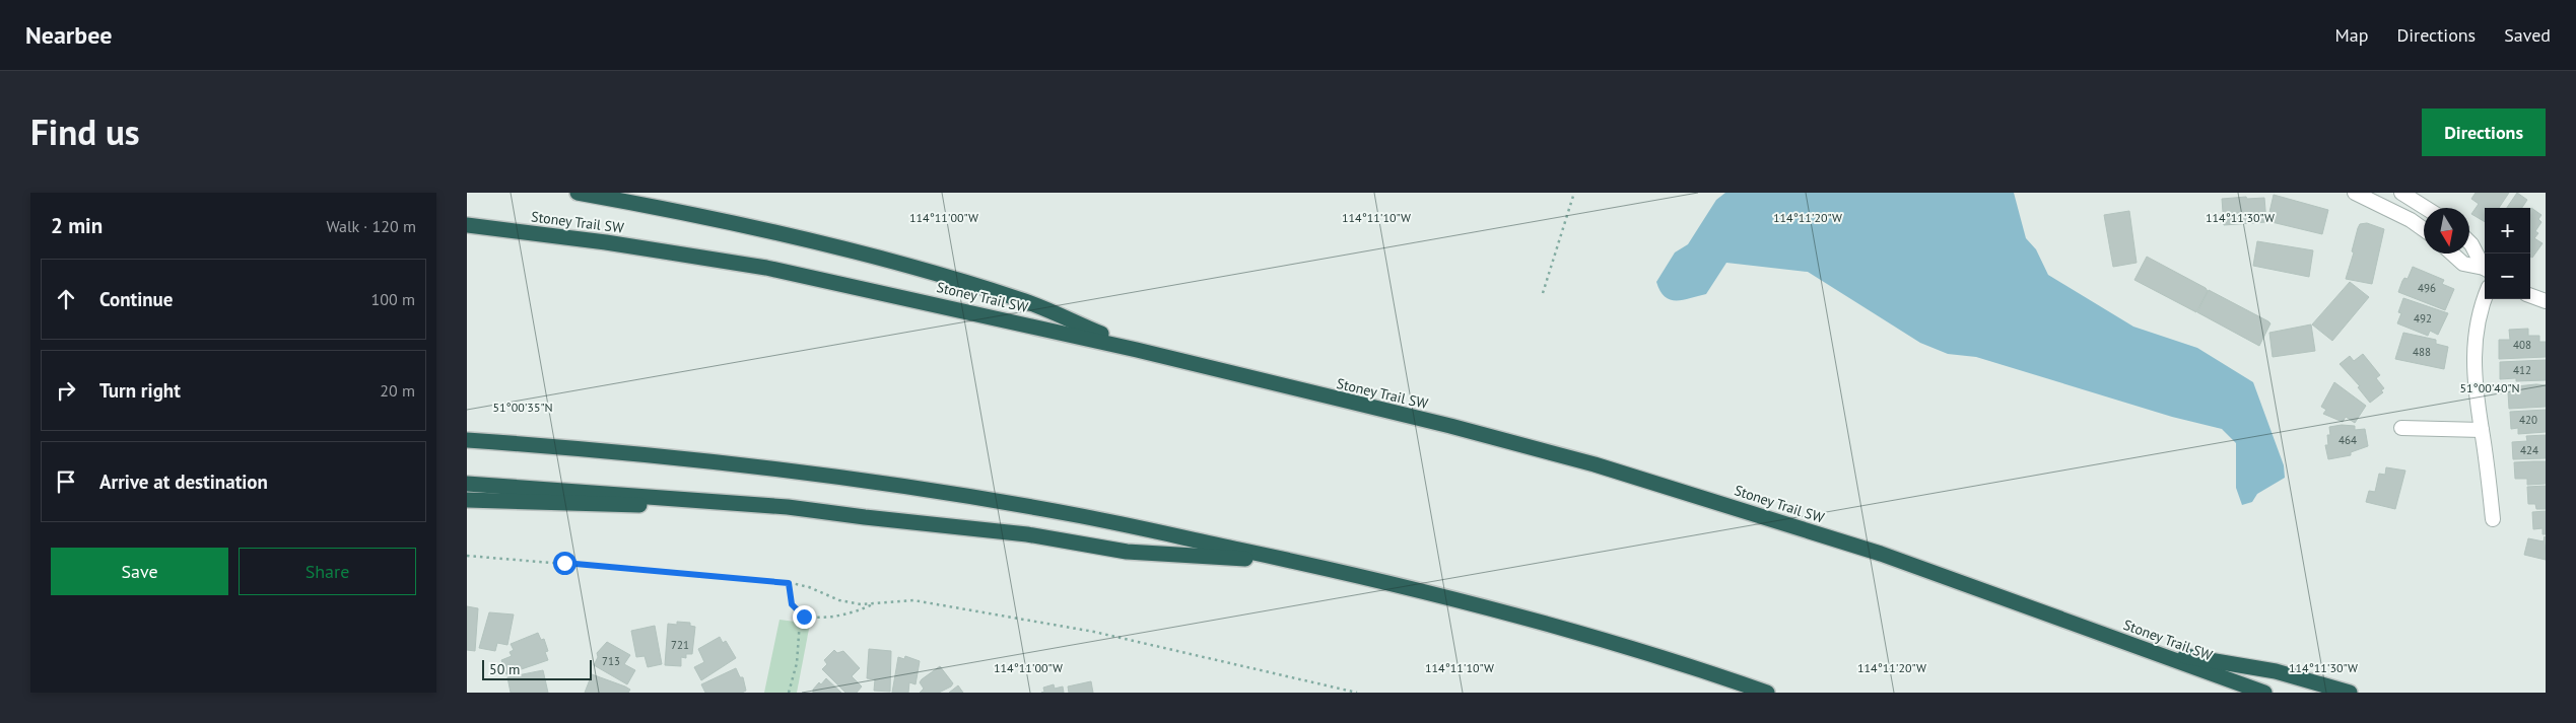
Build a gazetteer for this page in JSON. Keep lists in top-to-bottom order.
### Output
{
  "streets": {
    "highway": ["Stoney Trail SW"]
  },
  "house_numbers": [
    "496",
    "492",
    "408",
    "488",
    "412",
    "420",
    "464",
    "424",
    "721",
    "713"
  ],
  "scale_bar": "50 m",
  "north": "bottom",
  "page": {
    "header": "Nearbee",
    "nav": ["Map", "Directions", "Saved"],
    "title": "Find us",
    "buttons": [
      "Directions",
      ["Save", "Share"]
    ],
    "heading": ["2 min", "Walk · 120 m"],
    "map_buttons": ["+", "−"],
    "list": [
      ["Continue", "100 m"],
      ["Turn right", "20 m"],
      "Arrive at destination"
    ],
    "scale": "50 m"
  },
  "coordinates": [
    "114°11'00\"W",
    "114°11'20\"W",
    "114°11'30\"W",
    "114°11'10\"W",
    "51°00'40\"N",
    "51°00'35\"N"
  ]
}
